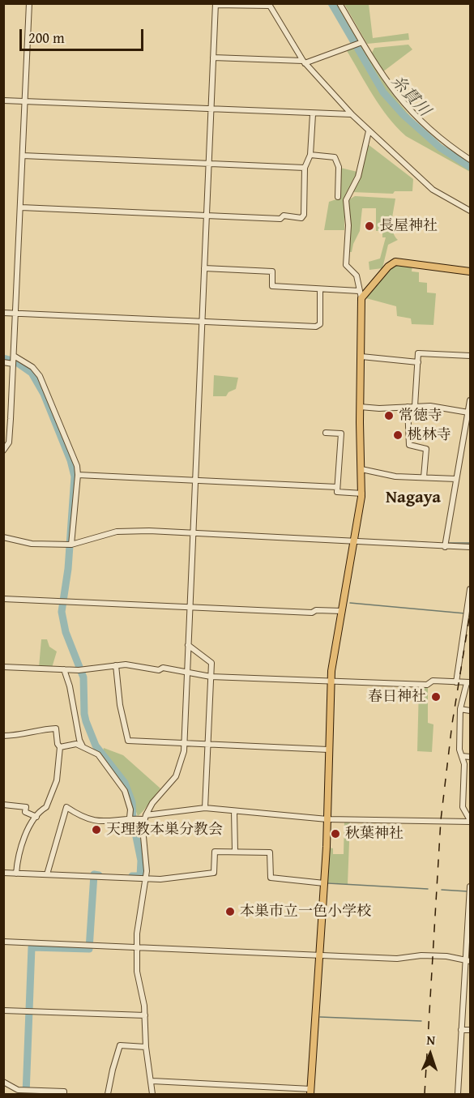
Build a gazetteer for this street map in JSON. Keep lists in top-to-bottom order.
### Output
{
  "districts": ["Nagaya"],
  "water": ["糸貫川"],
  "places": [
    "長屋神社",
    "常徳寺",
    "桃林寺",
    "春日神社",
    "天理教本巣分教会",
    "秋葉神社",
    "本巣市立一色小学校"
  ],
  "scale_bar": "200 m",
  "north": "top"
}
